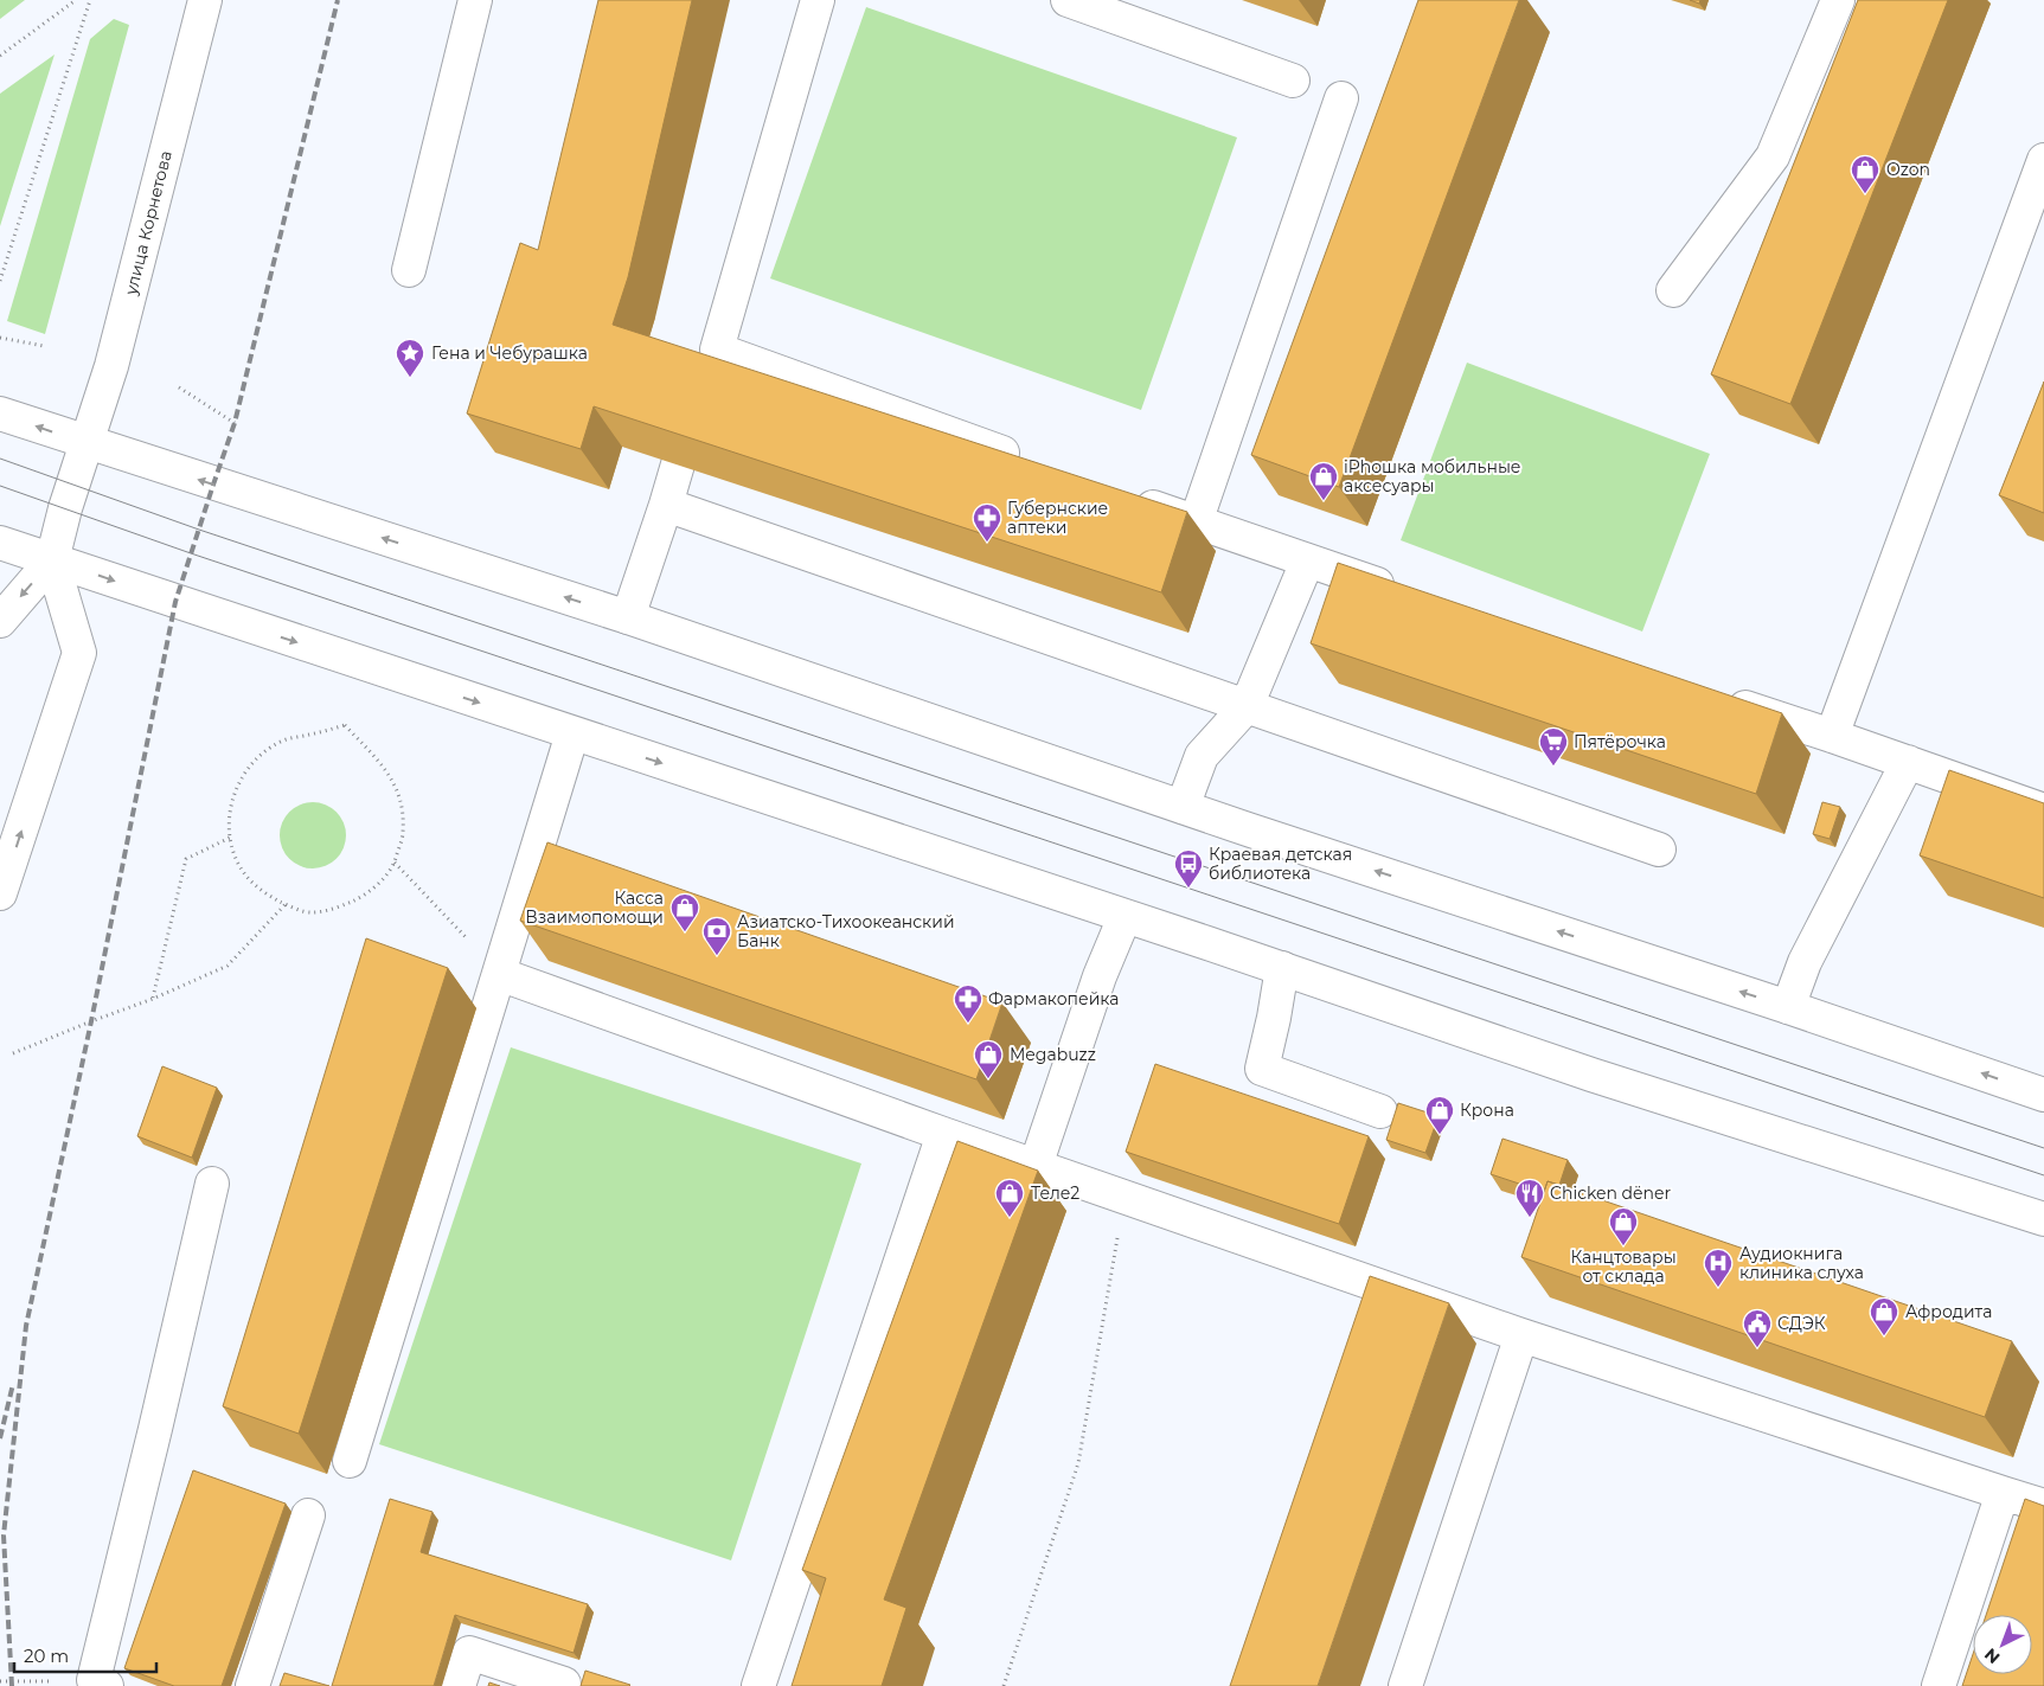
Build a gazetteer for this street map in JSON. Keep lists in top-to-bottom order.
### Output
{
  "streets": {
    "main road": ["улица Корнетова"]
  },
  "places": {
    "shop": [
      "Ozon",
      "iPhoшка мобильные аксесуары",
      "Касса Взаимопомощи",
      "Megabuzz",
      "Крона",
      "Теле2",
      "Канцтовары от склада",
      "Афродита"
    ],
    "place": ["Гена и Чебурашка"],
    "pharmacy": ["Губернские аптеки", "Фармакопейка"],
    "supermarket": ["Пятёрочка"],
    "bus stop": ["Краевая детская библиотека"],
    "bank": ["Азиатско-Тихоокеанский Банк"],
    "restaurant": ["Chicken dëner"],
    "hospital": ["Аудиокнига клиника слуха"],
    "public building": ["СДЭК"]
  },
  "scale_bar": "20 m",
  "north": "bottom left"
}
